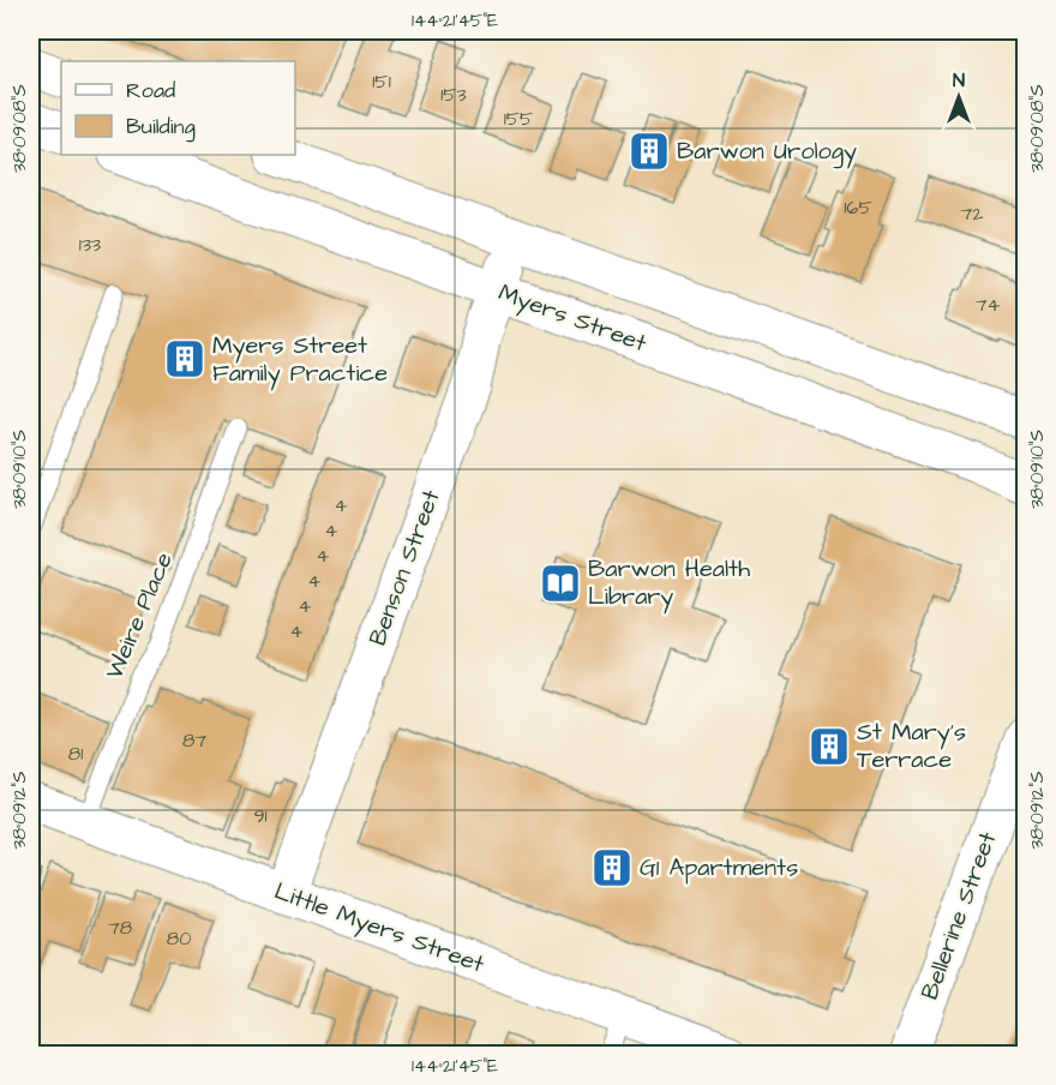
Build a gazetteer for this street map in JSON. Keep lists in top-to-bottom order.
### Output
{
  "streets": {
    "street": [
      "Myers Street",
      "Benson Street",
      "Bellerine Street",
      "Little Myers Street"
    ],
    "lane": ["Weire Place"]
  },
  "crossings": [
    ["Myers Street", "Benson Street"],
    ["Benson Street", "Little Myers Street"],
    ["Weire Place", "Little Myers Street"]
  ],
  "places": {
    "building": [
      "Barwon Urology",
      "Myers Street Family Practice",
      "St Mary's Terrace",
      "G1 Apartments"
    ],
    "library": ["Barwon Health Library"]
  },
  "house_numbers": [
    "151",
    "153",
    "155",
    "165",
    "72",
    "133",
    "74",
    "4",
    "4",
    "4",
    "4",
    "4",
    "4",
    "87",
    "81",
    "91",
    "78",
    "80"
  ],
  "legend": ["Road", "Building"],
  "north": "top",
  "coordinates": [
    "144°21'45\"E",
    "38°09'08\"S",
    "38°09'10\"S",
    "38°09'12\"S"
  ]
}
